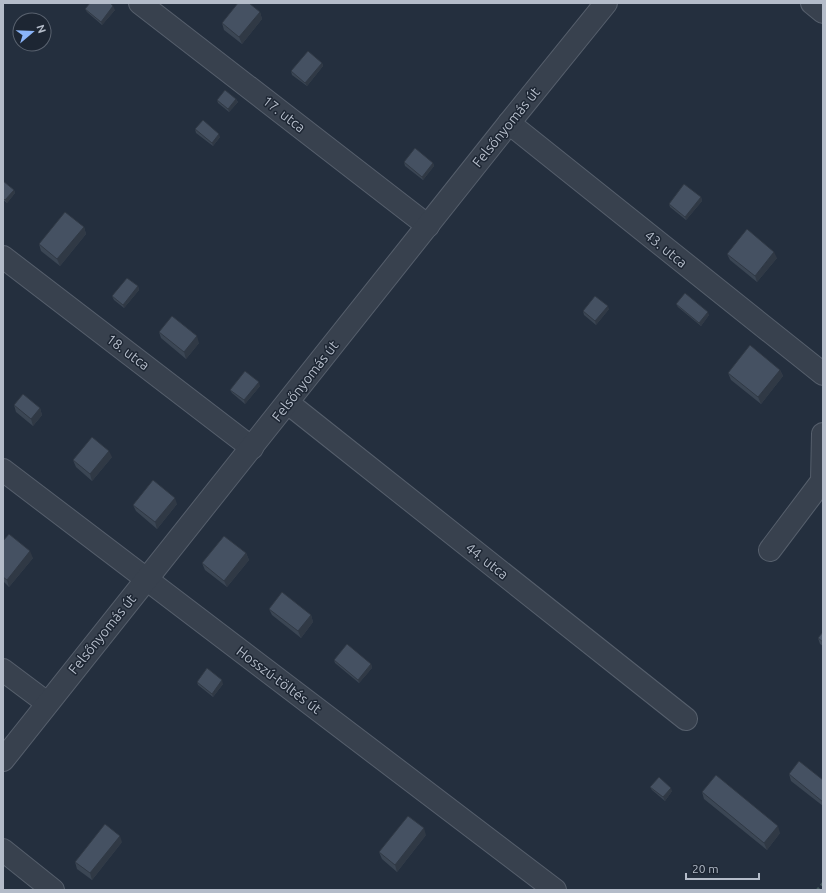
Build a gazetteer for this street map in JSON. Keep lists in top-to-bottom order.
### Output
{
  "streets": {
    "street": [
      "17. utca",
      "Felsőnyomás út",
      "43. utca",
      "18. utca",
      "44. utca",
      "Hosszú-töltés út"
    ]
  },
  "crossings": [
    ["17. utca", "Felsőnyomás út"],
    ["Felsőnyomás út", "43. utca"],
    ["Felsőnyomás út", "18. utca"],
    ["Felsőnyomás út", "44. utca"],
    ["Felsőnyomás út", "Hosszú-töltés út"]
  ],
  "scale_bar": "20 m",
  "north": "right"
}
